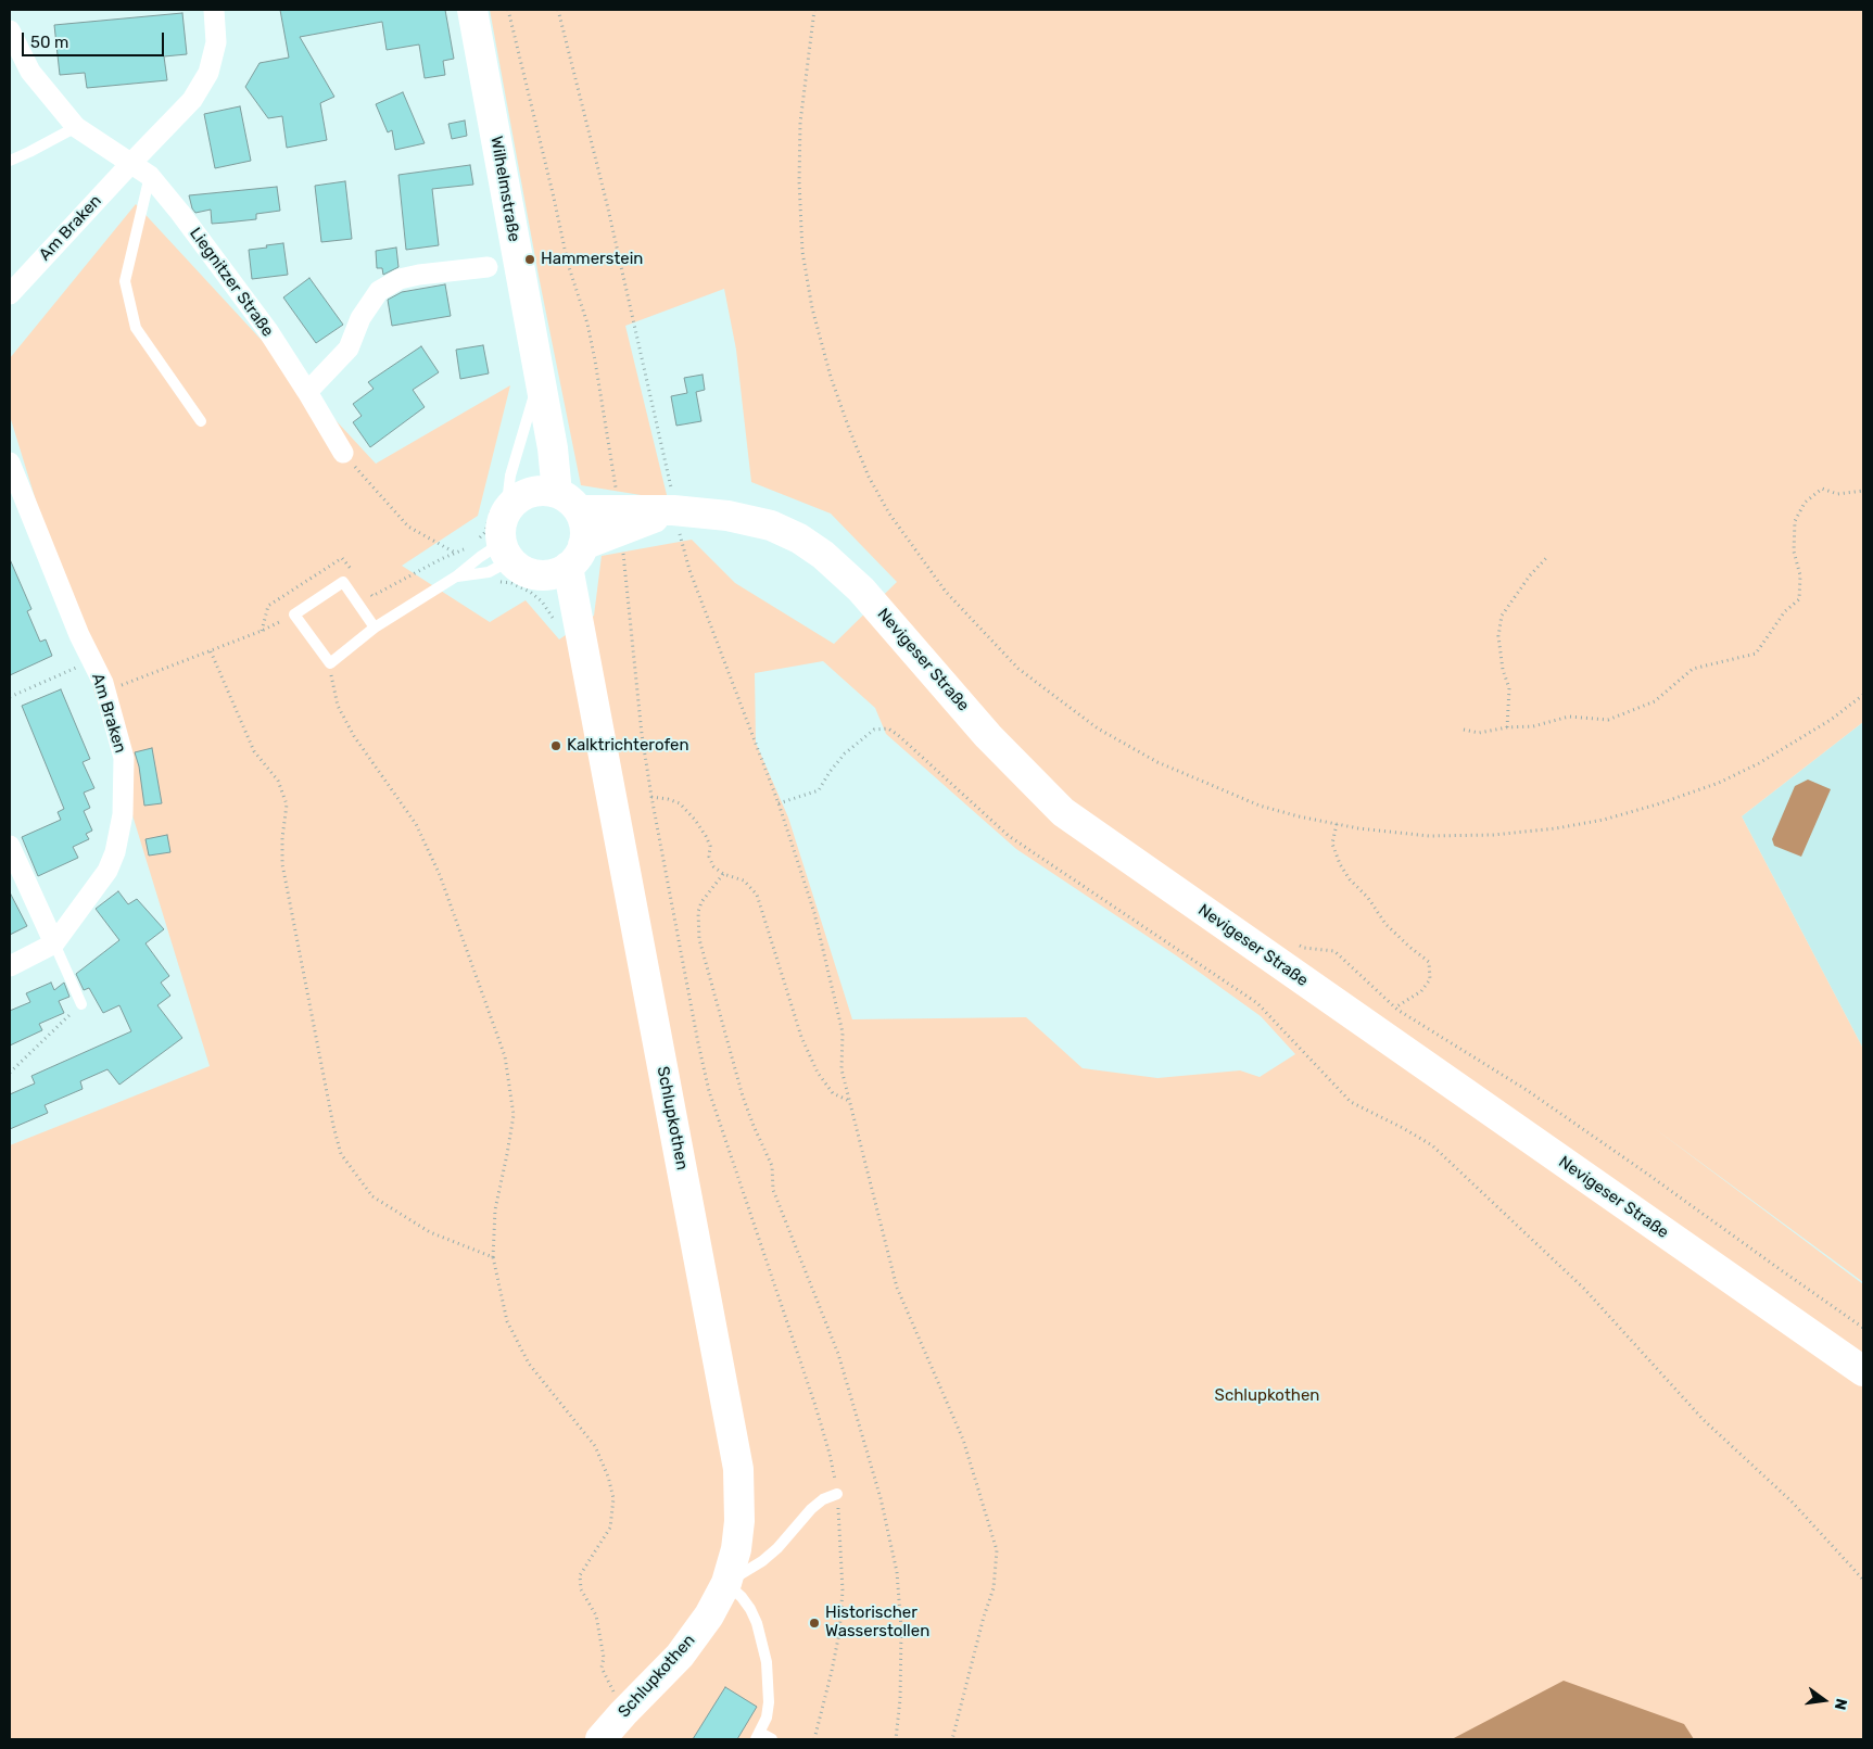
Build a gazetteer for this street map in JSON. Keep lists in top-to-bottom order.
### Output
{
  "streets": {
    "main road": ["Wilhelmstraße", "Nevigeser Straße", "Schlupkothen"],
    "street": ["Am Braken", "Liegnitzer Straße"]
  },
  "crossings": [
    ["Wilhelmstraße", "Nevigeser Straße"],
    ["Wilhelmstraße", "Schlupkothen"],
    ["Am Braken", "Liegnitzer Straße"],
    ["Nevigeser Straße", "Schlupkothen"]
  ],
  "parks": ["Schlupkothen"],
  "places": ["Hammerstein", "Kalktrichterofen", "Historischer Wasserstollen"],
  "scale_bar": "50 m",
  "north": "right"
}
